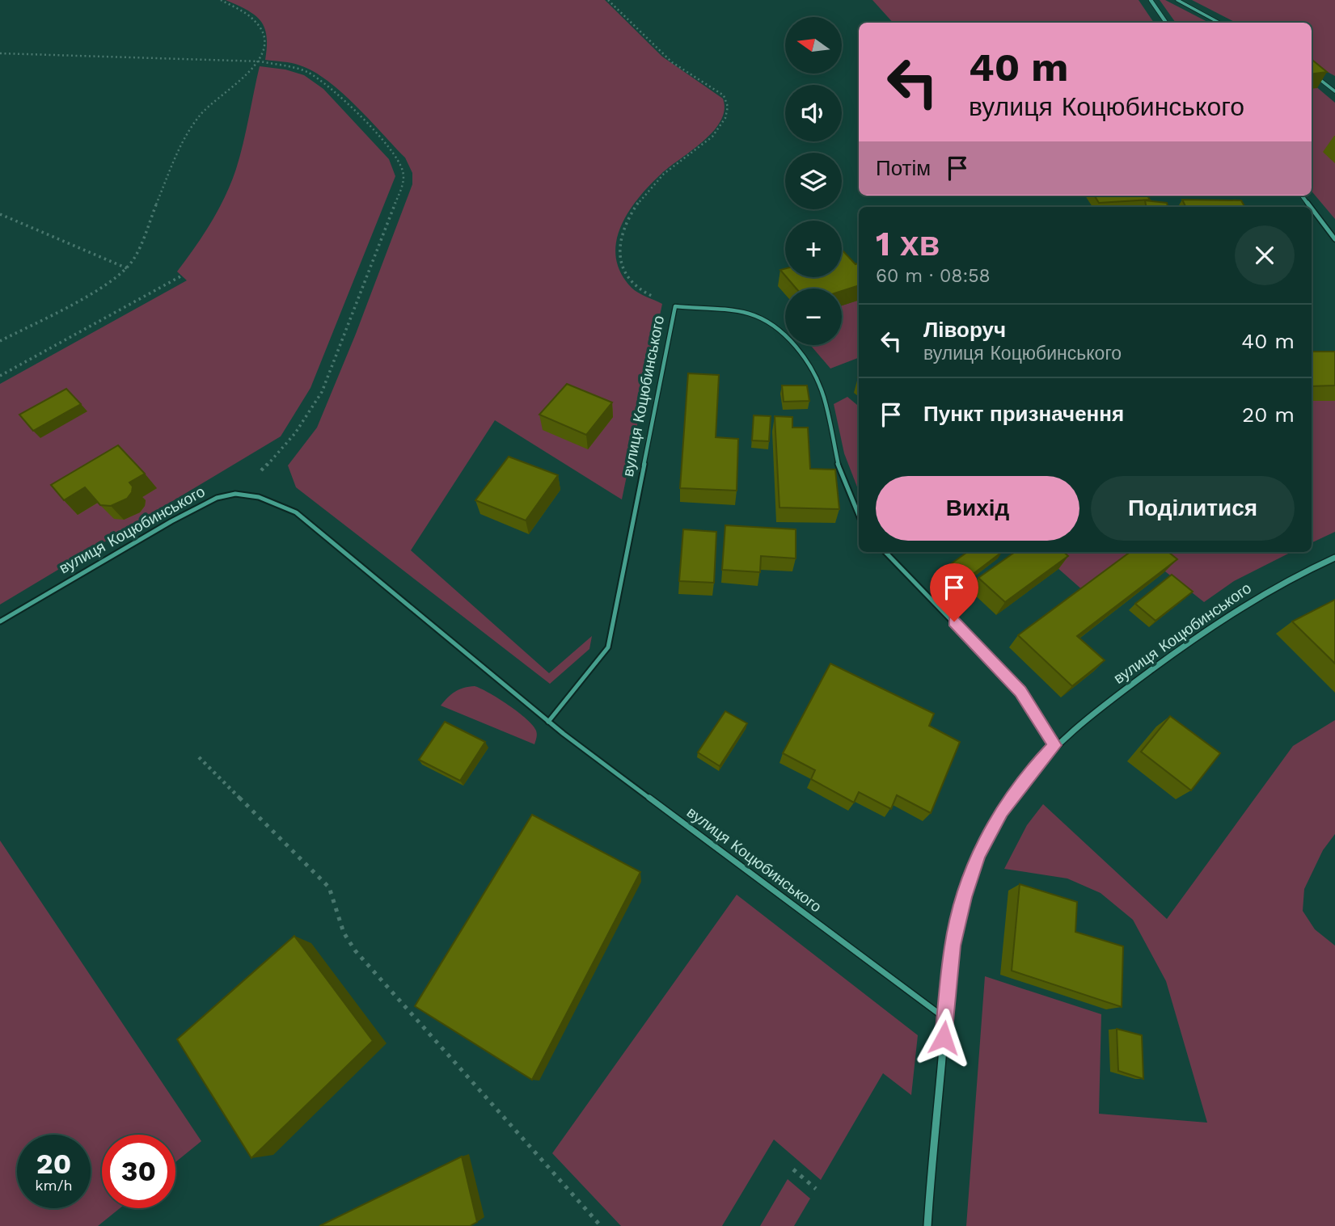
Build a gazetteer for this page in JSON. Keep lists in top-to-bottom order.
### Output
{
  "streets": {
    "street": ["вулиця Коцюбинського"]
  },
  "north": "left",
  "page": {
    "map_buttons": ["+", "−"],
    "turn": ["40 m", "вулиця Коцюбинського"],
    "then": "Потім",
    "heading": ["1 хв", "60 m · 08:58"],
    "list": [
      {
        "name": "Ліворуч",
        "note": "вулиця Коцюбинського",
        "value": "40 m"
      },
      {
        "name": "Пункт призначення",
        "value": "20 m"
      }
    ],
    "buttons": ["Вихід", "Поділитися"],
    "speed": "20 km/h",
    "limit": "30"
  }
}
